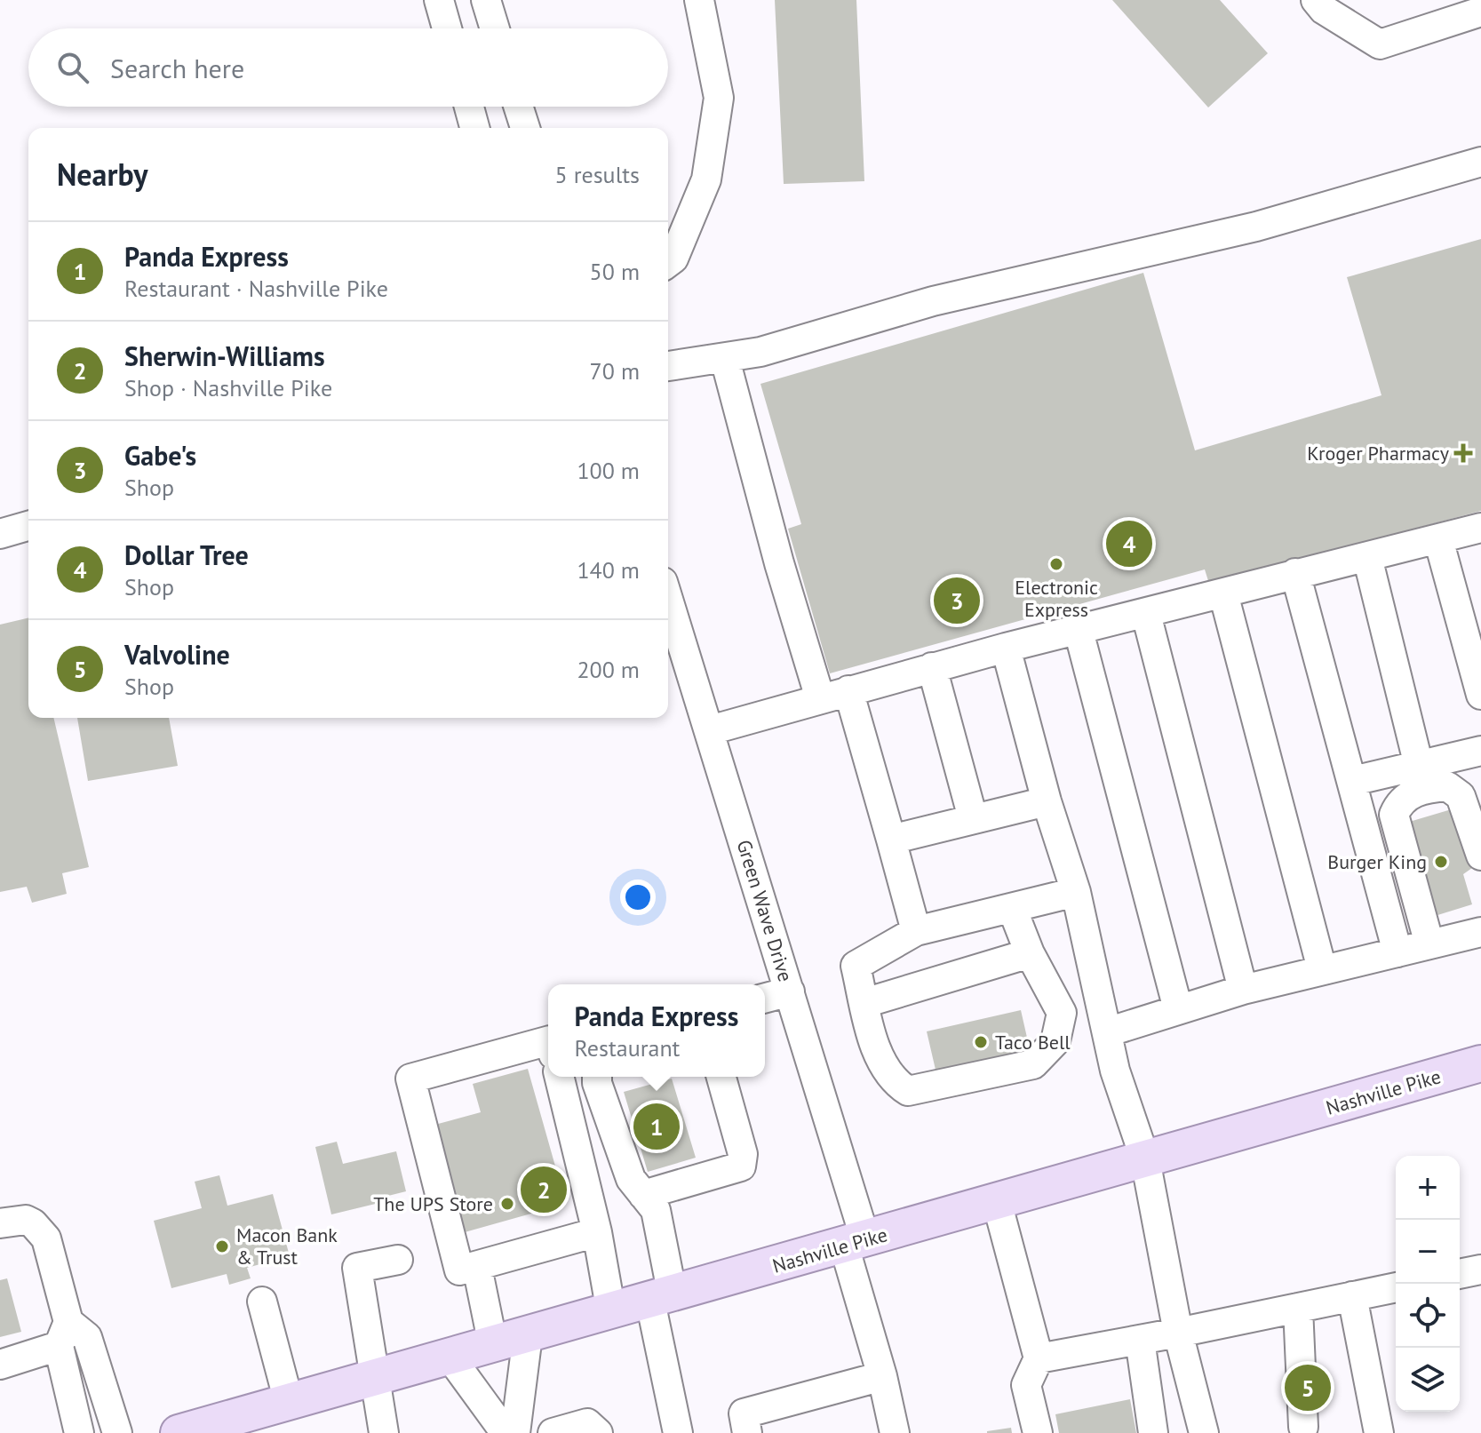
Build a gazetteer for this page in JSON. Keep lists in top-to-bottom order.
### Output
{
  "streets": {
    "main road": ["Nashville Pike"],
    "street": ["Green Wave Drive"]
  },
  "crossings": [
    ["Green Wave Drive", "Nashville Pike"]
  ],
  "places": {
    "health": ["Kroger Pharmacy"],
    "other": [
      "Electronic Express",
      "Burger King",
      "Taco Bell",
      "The UPS Store",
      "Macon Bank & Trust"
    ]
  },
  "page": {
    "search": "Search here",
    "heading": ["Nearby", "5 results"],
    "list": [
      {
        "mark": "1",
        "name": "Panda Express",
        "note": "Restaurant · Nashville Pike",
        "value": "50 m"
      },
      {
        "mark": "2",
        "name": "Sherwin-Williams",
        "note": "Shop · Nashville Pike",
        "value": "70 m"
      },
      {
        "mark": "3",
        "name": "Gabe's",
        "note": "Shop",
        "value": "100 m"
      },
      {
        "mark": "4",
        "name": "Dollar Tree",
        "note": "Shop",
        "value": "140 m"
      },
      {
        "mark": "5",
        "name": "Valvoline",
        "note": "Shop",
        "value": "200 m"
      }
    ],
    "pins": [
      "4",
      "3",
      "1",
      "2",
      "5"
    ],
    "popup": ["Panda Express", "Restaurant"],
    "map_buttons": ["+", "−"]
  }
}
